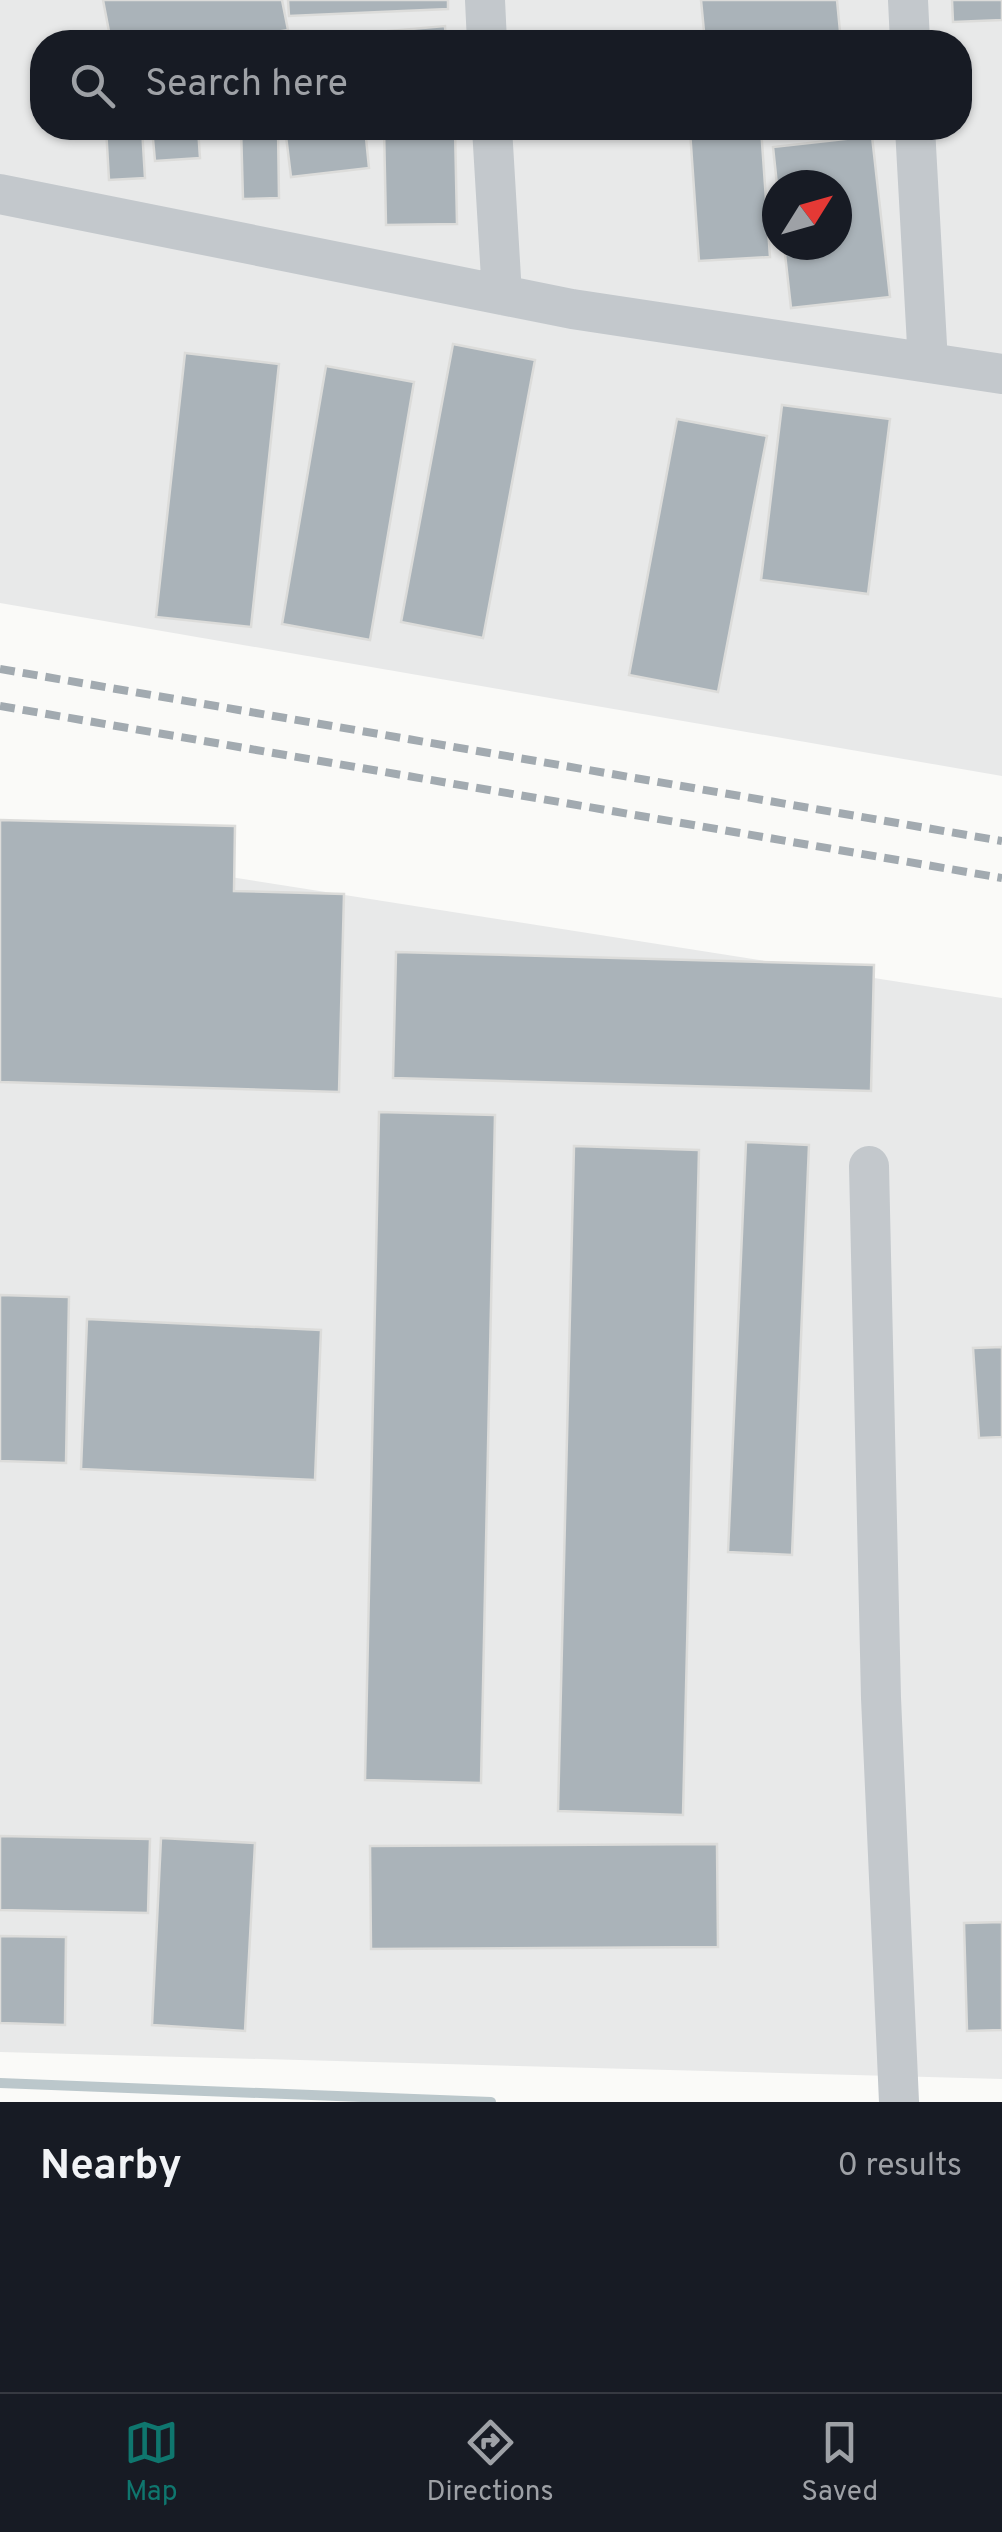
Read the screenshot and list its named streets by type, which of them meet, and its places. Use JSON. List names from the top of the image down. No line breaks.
{"north":"top right","page":{"search":"Search here","heading":["Nearby","0 results"],"nav":["Map","Directions","Saved"]}}
